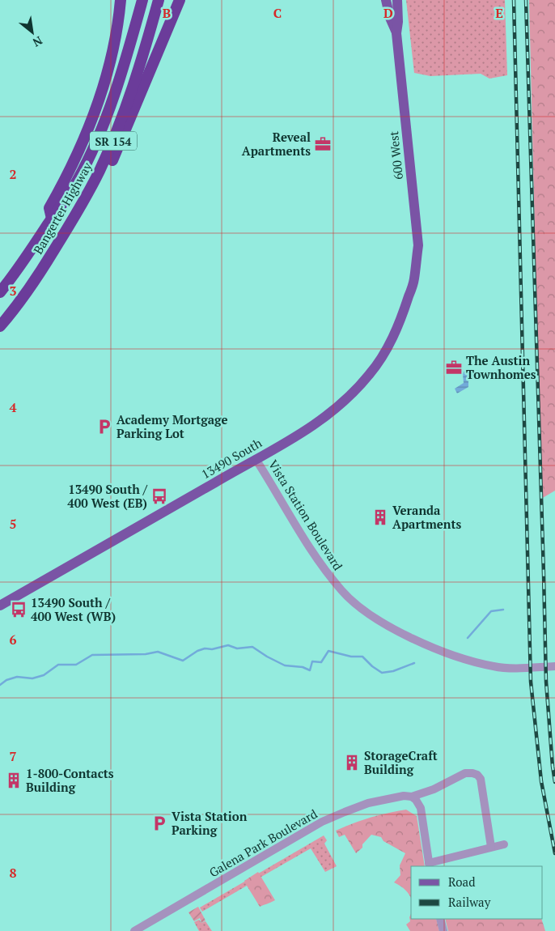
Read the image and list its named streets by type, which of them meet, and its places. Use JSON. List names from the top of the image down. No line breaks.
{"streets":{"highway":["SR 154","Bangerter Highway"],"main road":["600 West","13490 South"],"street":["Vista Station Boulevard","Galena Park Boulevard"]},"crossings":[["600 West","13490 South"],["13490 South","Vista Station Boulevard"]],"places":{"office":["Reveal Apartments","The Austin Townhomes"],"parking":["Academy Mortgage Parking Lot","Vista Station Parking"],"bus stop":["13490 South / 400 West (EB)","13490 South / 400 West (WB)"],"building":["Veranda Apartments","StorageCraft Building","1-800-Contacts Building"]},"legend":["Road","Railway"],"north":"bottom right","grid":{"columns":["B","C","D","E"],"rows":["2","3","4","5","6","7","8"]}}
